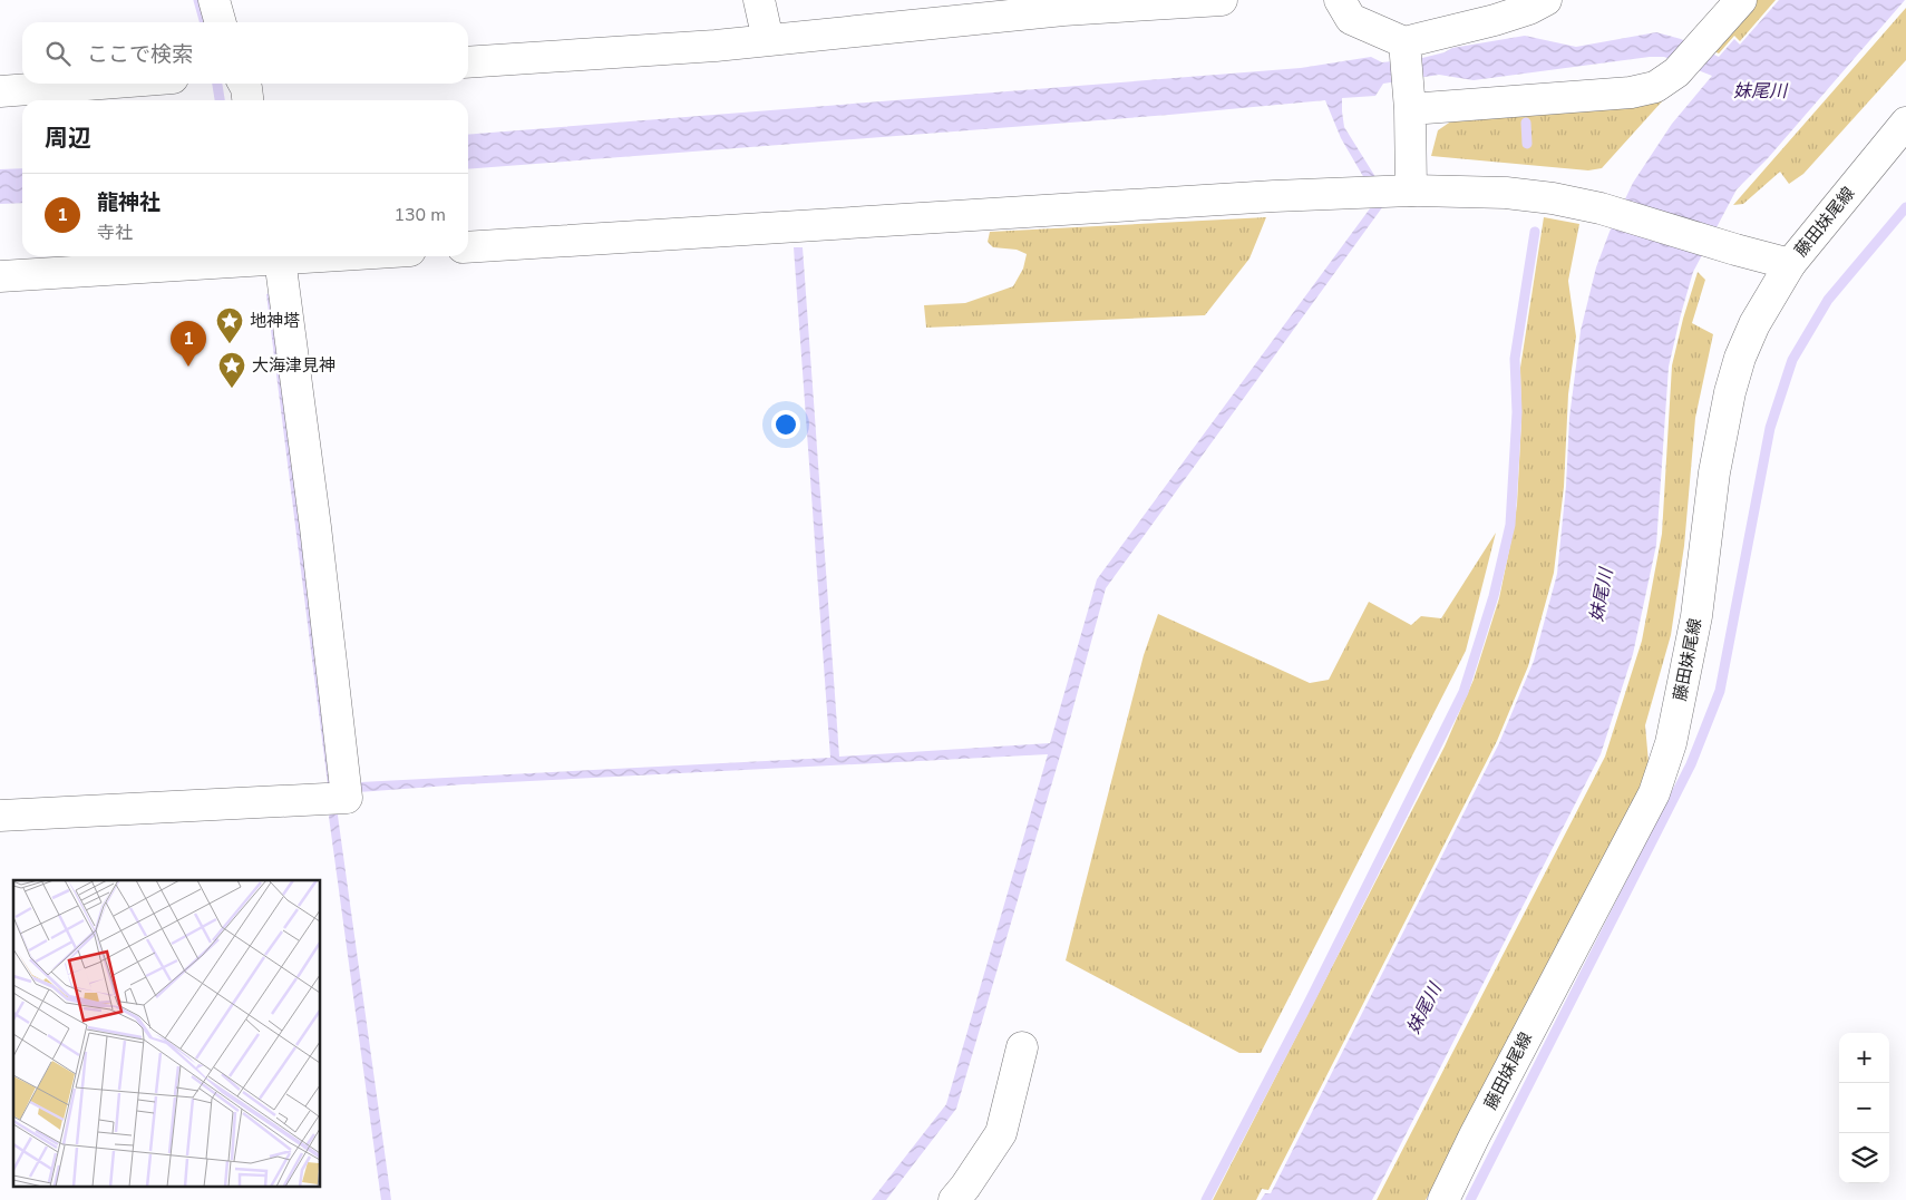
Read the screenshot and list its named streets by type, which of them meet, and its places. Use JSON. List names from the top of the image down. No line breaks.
{"streets":{"street":["藤田妹尾線"]},"water":["妹尾川"],"places":{"place":["地神塔","大海津見神"]},"page":{"search":"ここで検索","heading":"周辺","list":[{"mark":"1","name":"龍神社","note":"寺社","value":"130 m"}],"pins":"1","map_buttons":["+","−"]}}
